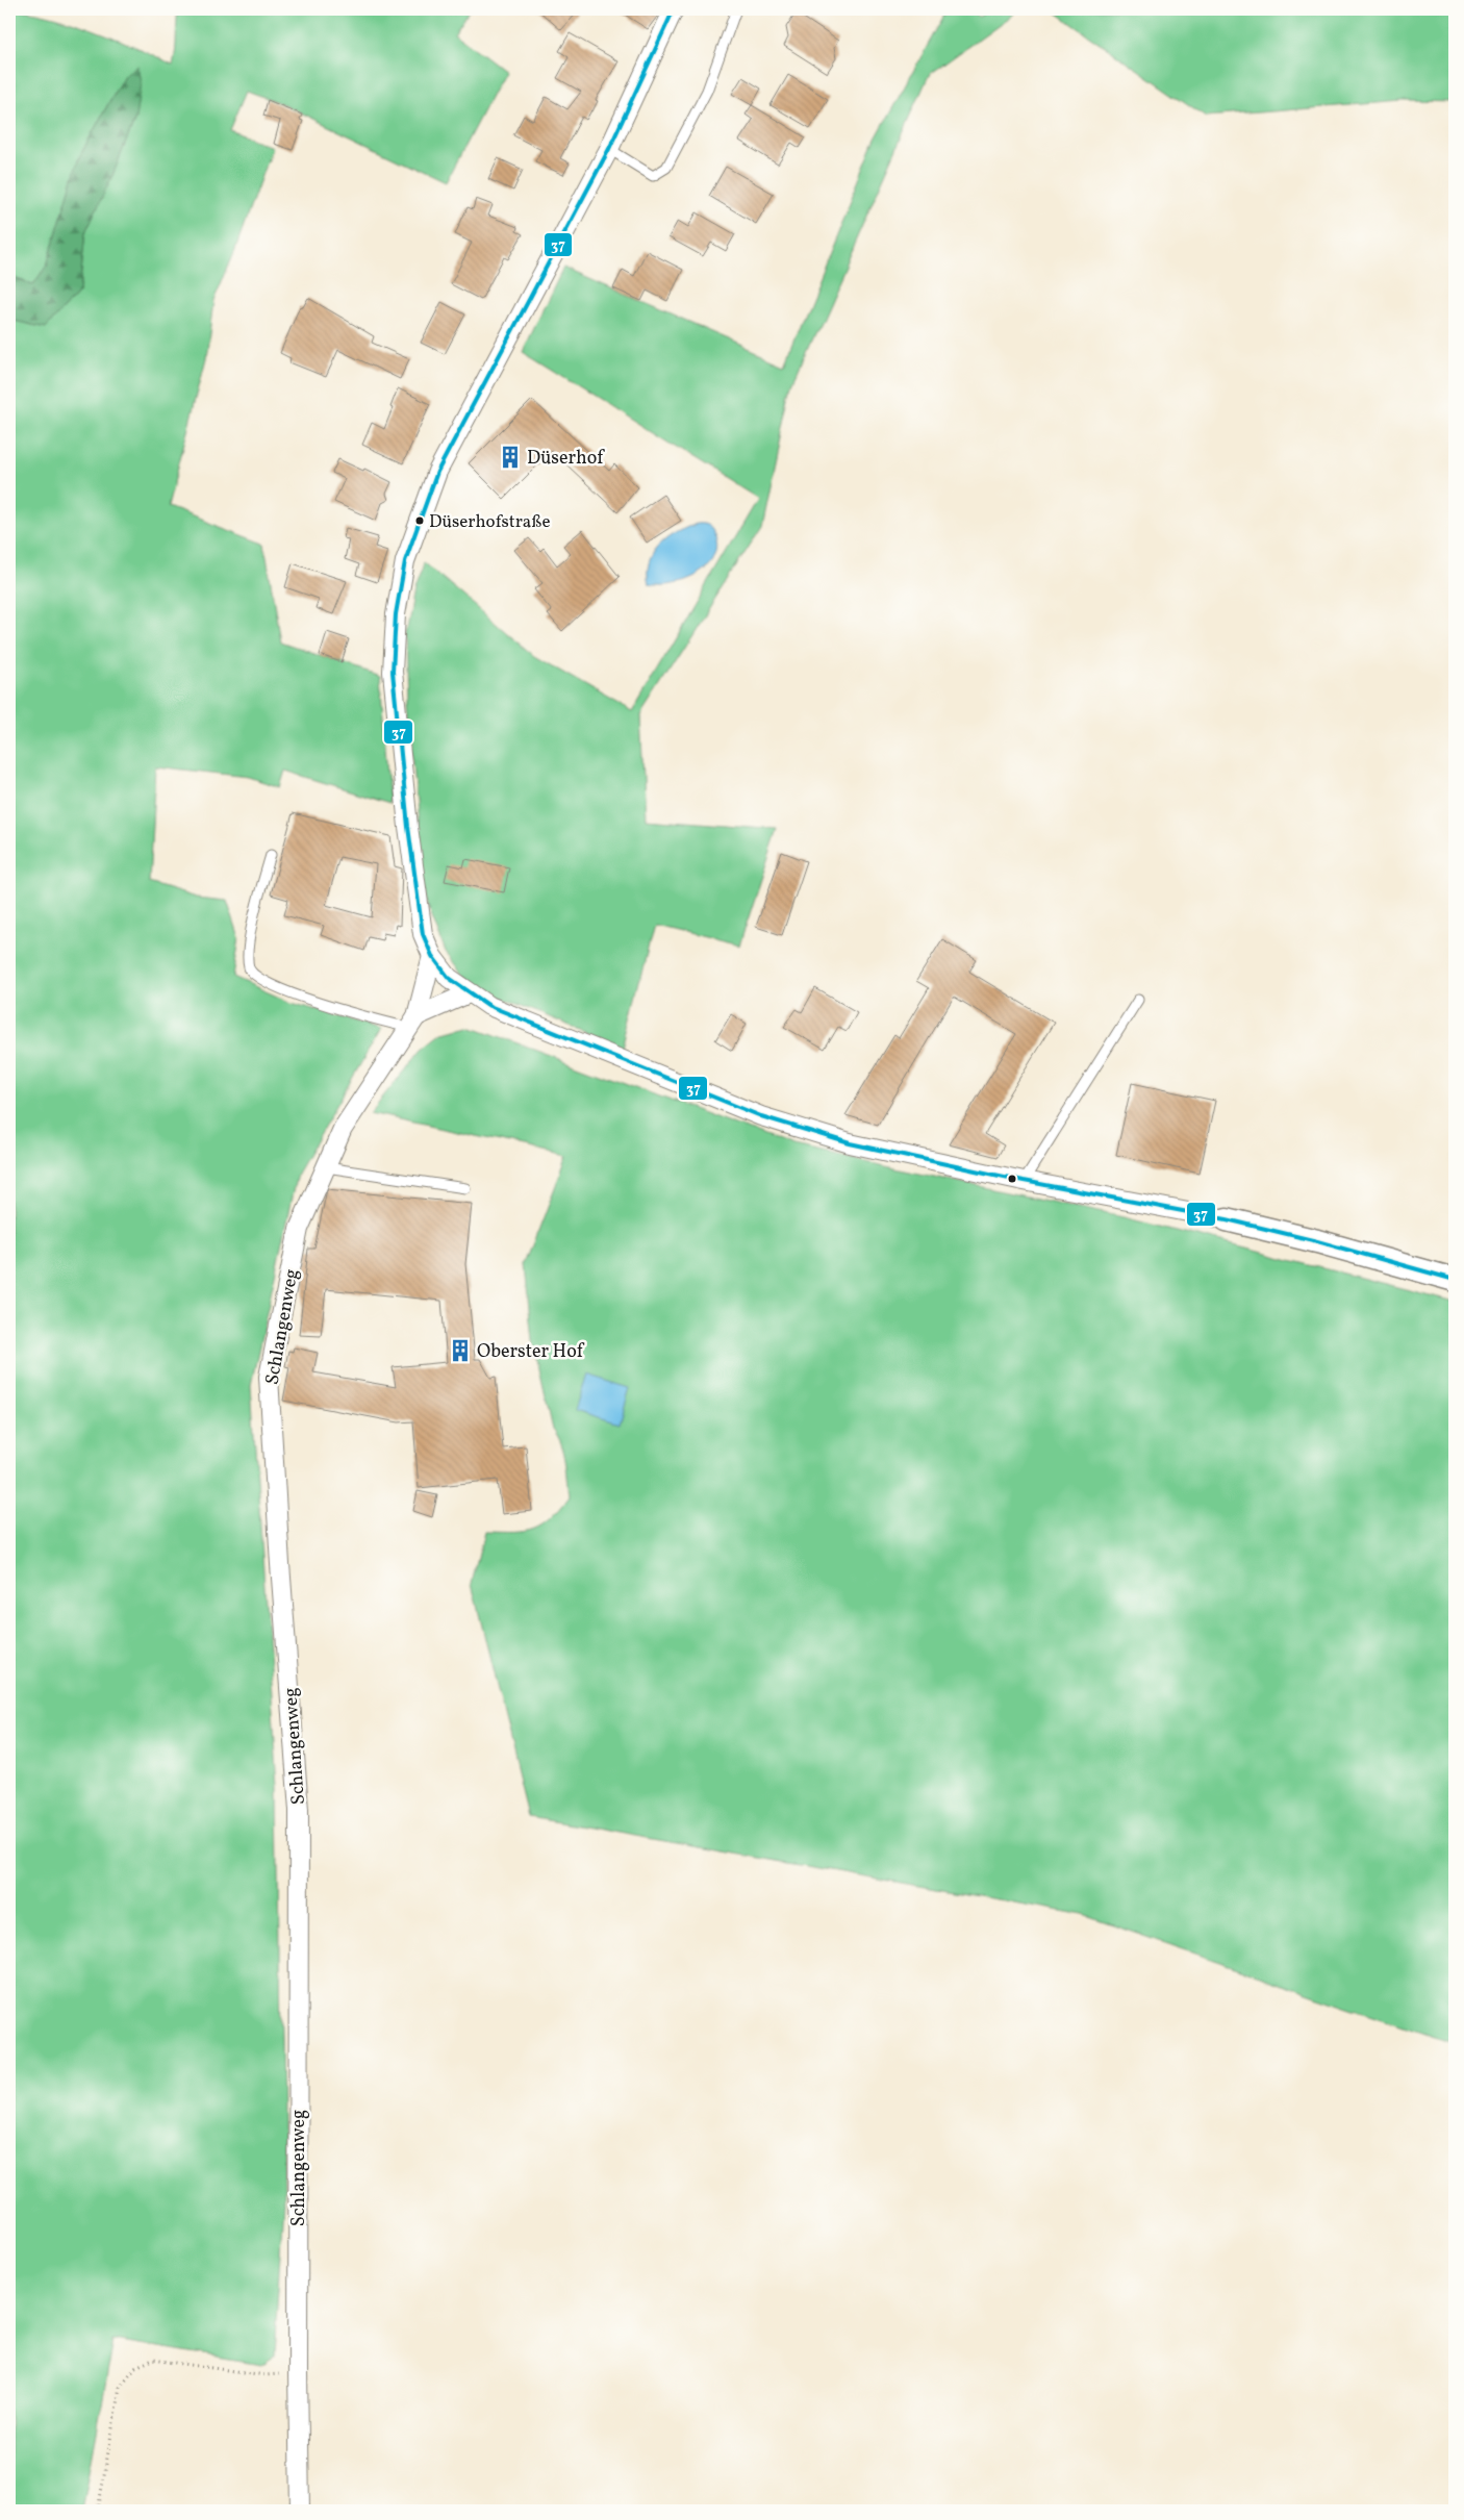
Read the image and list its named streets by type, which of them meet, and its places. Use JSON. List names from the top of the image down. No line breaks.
{"streets":{"street":["Schlangenweg"]},"places":{"building":["Düserhof","Oberster Hof"],"other":["Düserhofstraße"]},"lines":["transit line 37"]}
